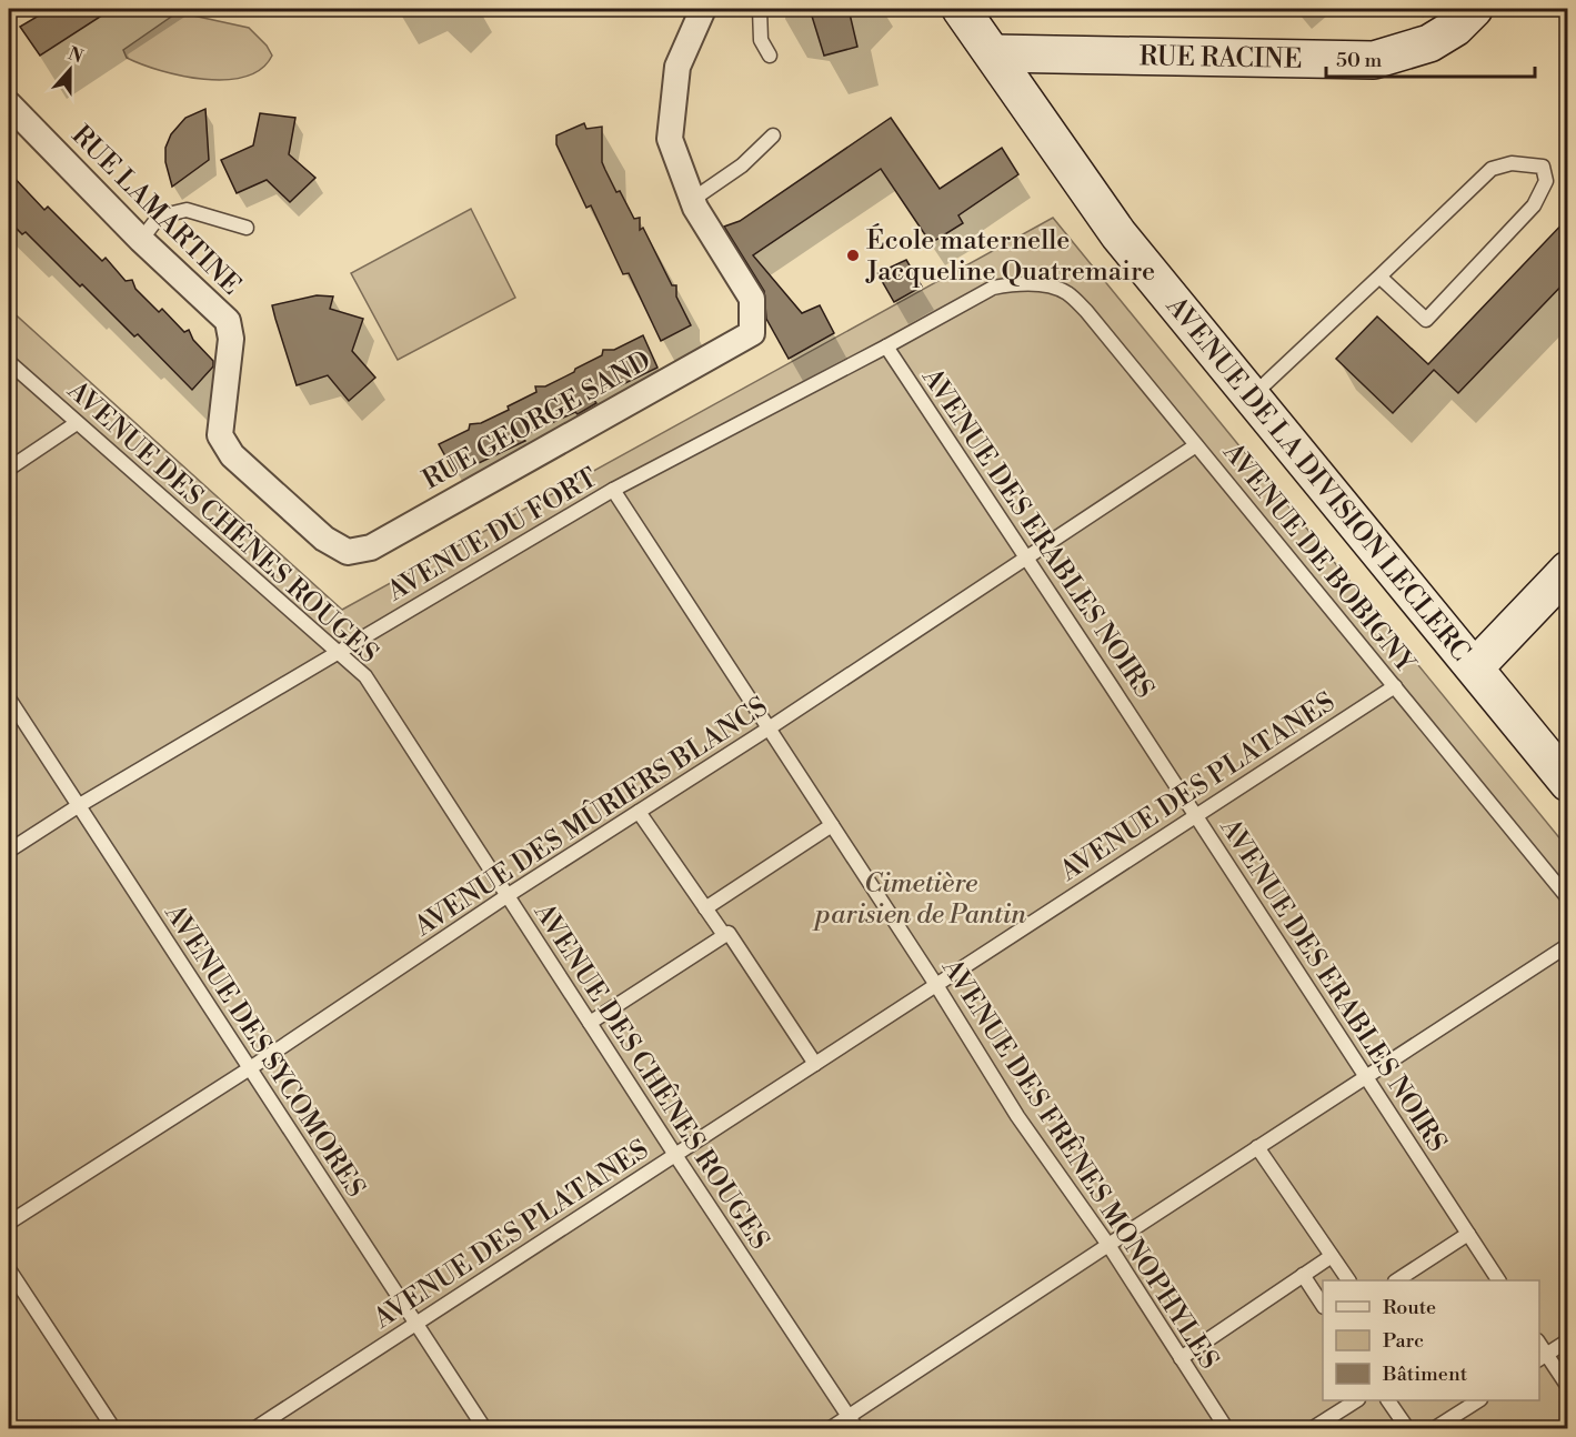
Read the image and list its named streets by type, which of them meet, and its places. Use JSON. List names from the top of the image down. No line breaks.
{"streets":{"main road":["RUE RACINE","AVENUE DE LA DIVISION LECLERC"],"street":["RUE LAMARTINE","RUE GEORGE SAND"],"lane":["AVENUE DES CHÊNES ROUGES","AVENUE DES ERABLES NOIRS","AVENUE DU FORT","AVENUE DE BOBIGNY","AVENUE DES PLATANES","AVENUE DES MÛRIERS BLANCS","AVENUE DES SYCOMORES","AVENUE DES FRÊNES MONOPHYLES"]},"crossings":[["RUE RACINE","AVENUE DE LA DIVISION LECLERC"],["RUE LAMARTINE","RUE GEORGE SAND"],["AVENUE DES CHÊNES ROUGES","AVENUE DU FORT"],["AVENUE DES CHÊNES ROUGES","AVENUE DES PLATANES"],["AVENUE DES CHÊNES ROUGES","AVENUE DES MÛRIERS BLANCS"],["AVENUE DES ERABLES NOIRS","AVENUE DU FORT"],["AVENUE DES ERABLES NOIRS","AVENUE DES PLATANES"],["AVENUE DES ERABLES NOIRS","AVENUE DES MÛRIERS BLANCS"],["AVENUE DU FORT","AVENUE DE BOBIGNY"],["AVENUE DU FORT","AVENUE DES SYCOMORES"],["AVENUE DU FORT","AVENUE DES FRÊNES MONOPHYLES"],["AVENUE DE BOBIGNY","AVENUE DES PLATANES"],["AVENUE DE BOBIGNY","AVENUE DES MÛRIERS BLANCS"],["AVENUE DES PLATANES","AVENUE DES SYCOMORES"],["AVENUE DES PLATANES","AVENUE DES FRÊNES MONOPHYLES"],["AVENUE DES MÛRIERS BLANCS","AVENUE DES SYCOMORES"],["AVENUE DES MÛRIERS BLANCS","AVENUE DES FRÊNES MONOPHYLES"]],"parks":["Cimetière parisien de Pantin"],"places":["École maternelle Jacqueline Quatremaire"],"legend":["Route","Parc","Bâtiment"],"scale_bar":"50 m","north":"top"}
